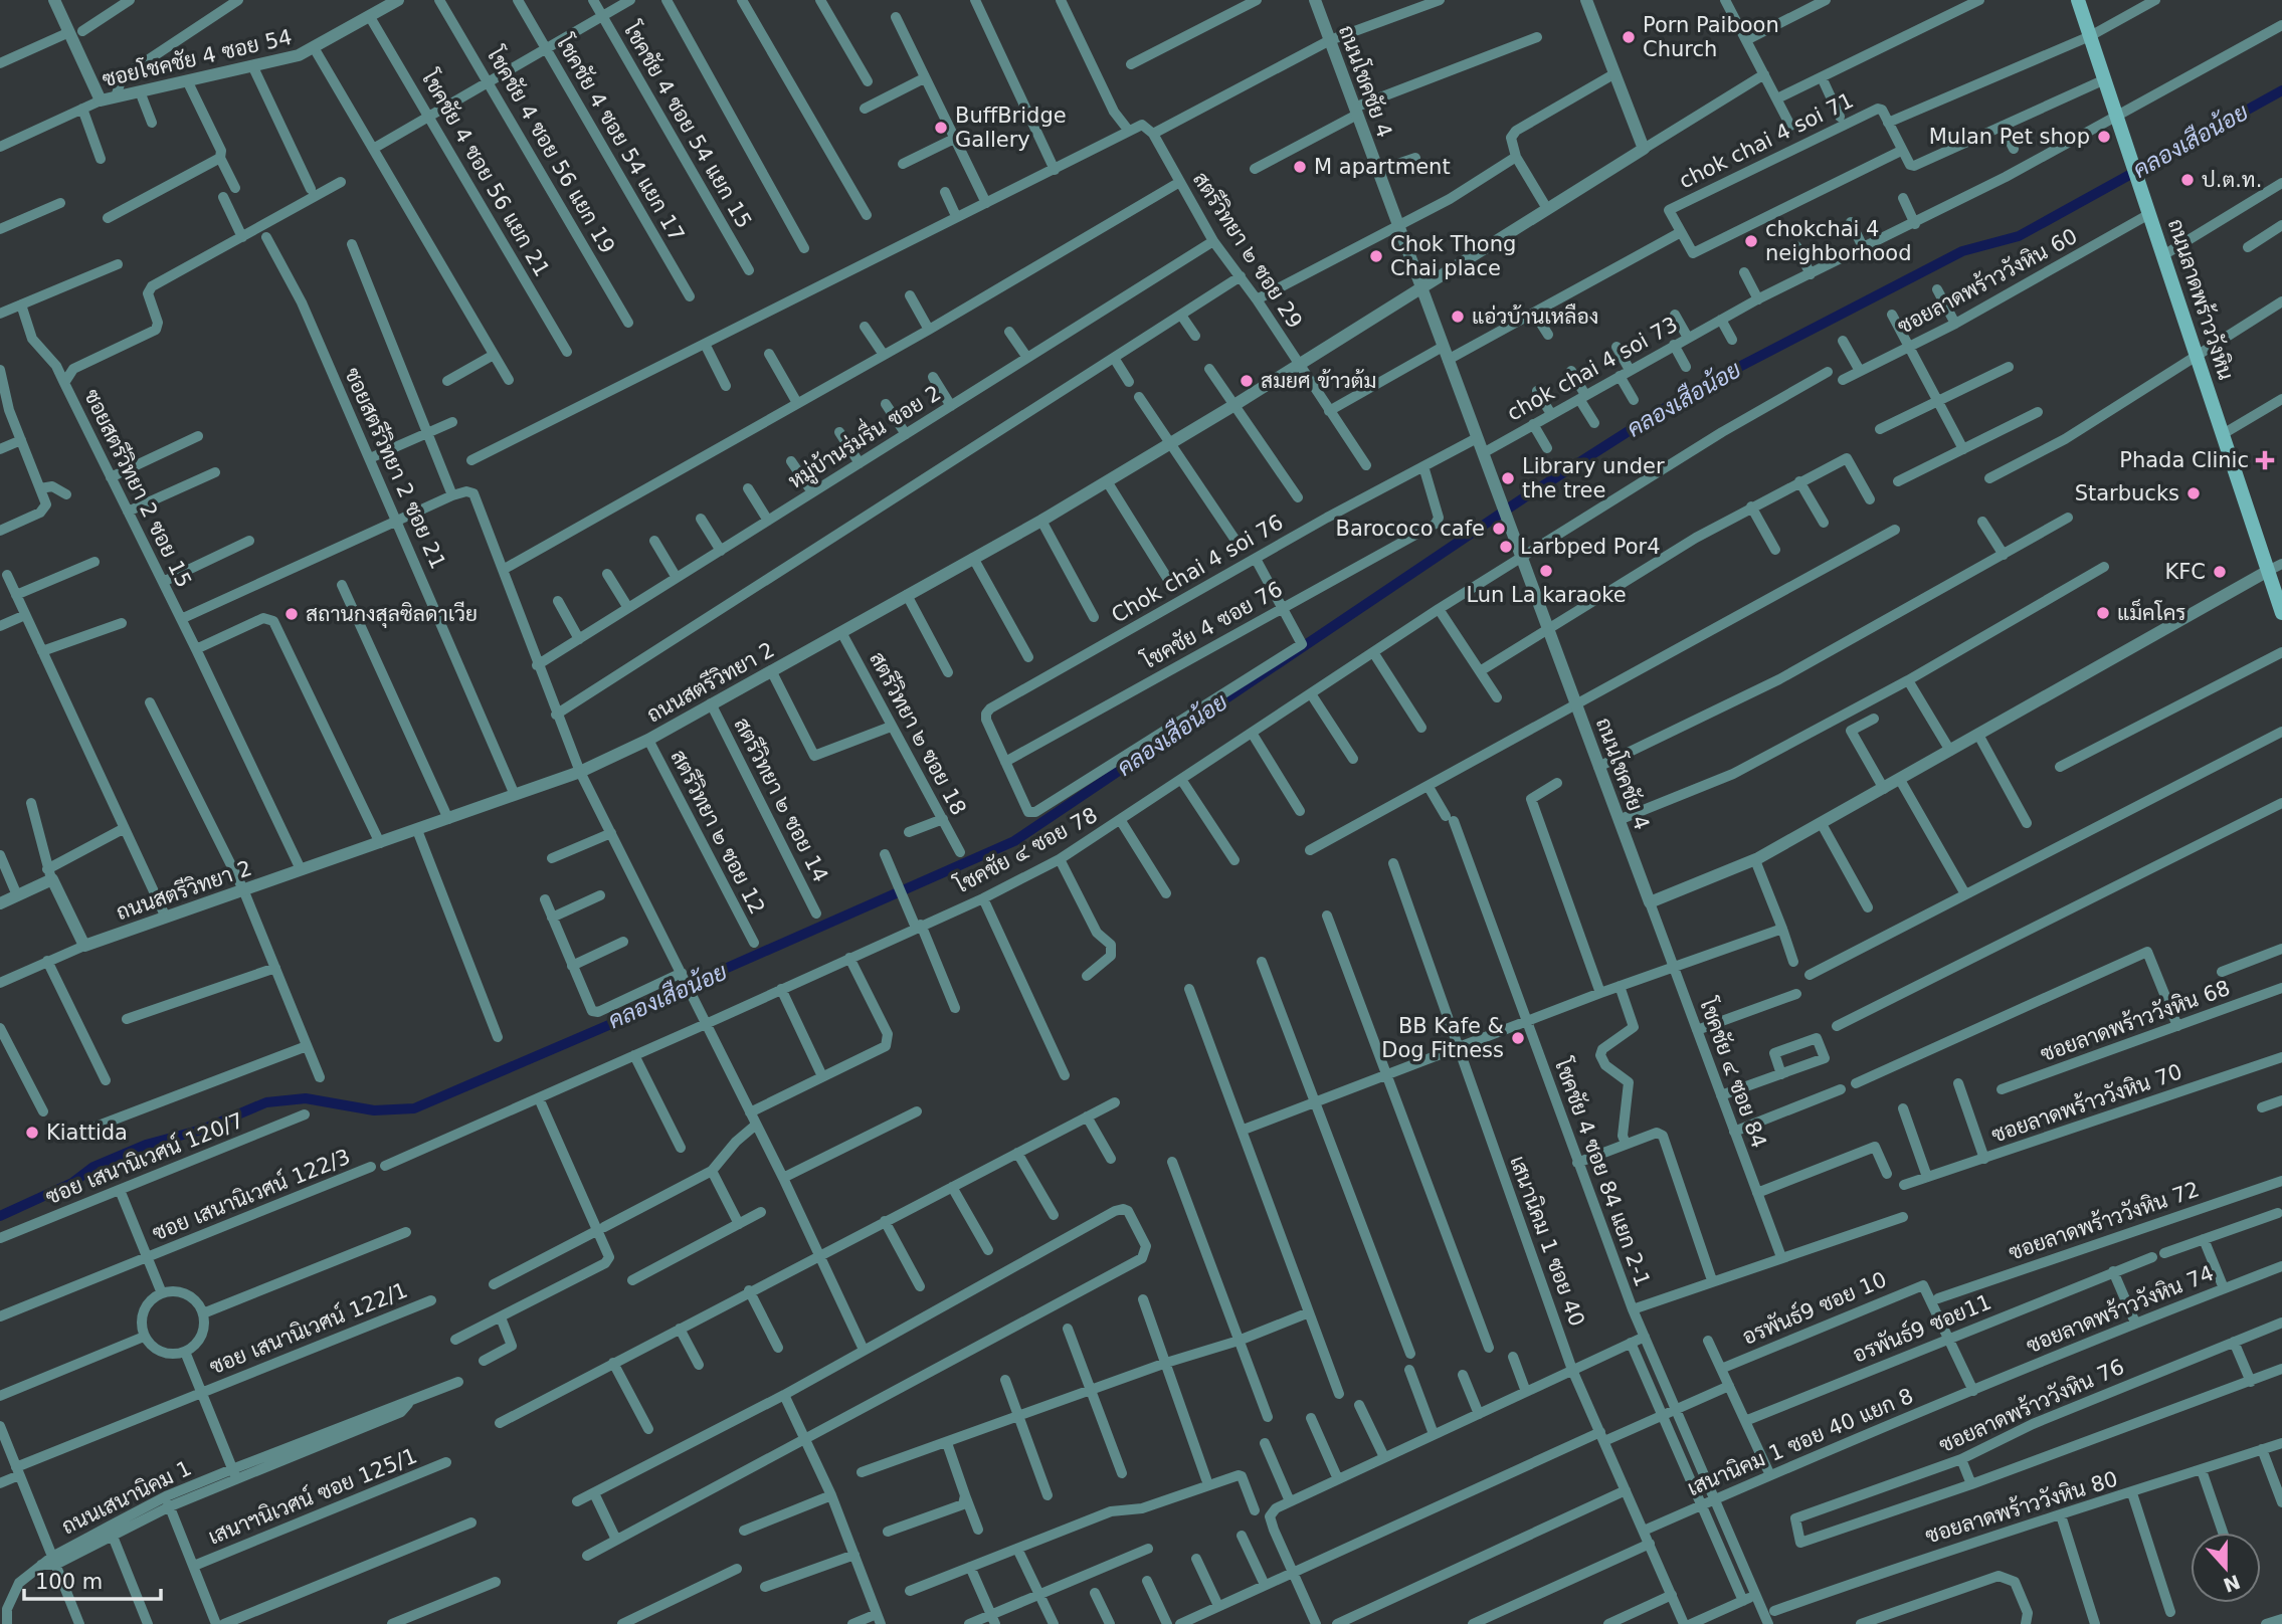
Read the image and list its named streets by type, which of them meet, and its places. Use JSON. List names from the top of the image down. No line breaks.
{"streets":{"main road":["ถนนลาดพร้าววังหิน"],"street":["ซอยโชคชัย 4 ซอย 54","ถนนโชคชัย 4","โชคชัย 4 ซอย 54 แยก 15","โชคชัย 4 ซอย 54 แยก 17","chok chai 4 soi 71","โชคชัย 4 ซอย 56 แยก 19","โชคชัย 4 ซอย 56 แยก 21","สตรีวิทยา ๒ ซอย 29","ซอยลาดพร้าววังหิน 60","chok chai 4 soi 73","หมู่บ้านร่มรื่น ซอย 2","ซอยสตรีวิทยา 2 ซอย 21","ซอยสตรีวิทยา 2 ซอย 15","Chok chai 4 soi 76","โชคชัย 4 ซอย 76","ถนนสตรีวิทยา 2","สตรีวิทยา ๒ ซอย 18","สตรีวิทยา ๒ ซอย 14","สตรีวิทยา ๒ ซอย 12","โชคชัย ๔ ซอย 78","ซอยลาดพร้าววังหิน 68","โชคชัย ๔ ซอย 84","ซอยลาดพร้าววังหิน 70","ซอย เสนานิเวศน์ 120/7","โชคชัย 4 ซอย 84 แยก 2-1","ซอย เสนานิเวศน์ 122/3","ซอยลาดพร้าววังหิน 72","เสนานิคม 1 ซอย 40","อรพันธ์9 ซอย 10","ซอยลาดพร้าววังหิน 74","ซอย เสนานิเวศน์ 122/1","อรพันธ์9 ซอย11","ซอยลาดพร้าววังหิน 76","เสนานิคม 1 ซอย 40 แยก 8","เสนาฯนิเวศน์ ซอย 125/1","ถนนเสนานิคม 1","ซอยลาดพร้าววังหิน 80"]},"crossings":[["ซอยโชคชัย 4 ซอย 54","โชคชัย 4 ซอย 56 แยก 21"],["ถนนโชคชัย 4","chok chai 4 soi 73"],["ถนนโชคชัย 4","Chok chai 4 soi 76"],["ถนนโชคชัย 4","ถนนสตรีวิทยา 2"],["ถนนโชคชัย 4","โชคชัย ๔ ซอย 78"],["ถนนโชคชัย 4","โชคชัย ๔ ซอย 84"],["สตรีวิทยา ๒ ซอย 29","หมู่บ้านร่มรื่น ซอย 2"],["สตรีวิทยา ๒ ซอย 29","ถนนสตรีวิทยา 2"],["ซอยลาดพร้าววังหิน 60","ถนนลาดพร้าววังหิน"],["ถนนลาดพร้าววังหิน","chok chai 4 soi 73"],["ซอยสตรีวิทยา 2 ซอย 21","ถนนสตรีวิทยา 2"],["ซอยสตรีวิทยา 2 ซอย 15","ถนนสตรีวิทยา 2"],["Chok chai 4 soi 76","โชคชัย 4 ซอย 76"],["ถนนสตรีวิทยา 2","สตรีวิทยา ๒ ซอย 18"],["ถนนสตรีวิทยา 2","สตรีวิทยา ๒ ซอย 14"],["ถนนสตรีวิทยา 2","สตรีวิทยา ๒ ซอย 12"],["โชคชัย 4 ซอย 84 แยก 2-1","เสนานิคม 1 ซอย 40 แยก 8"],["เสนานิคม 1 ซอย 40","เสนานิคม 1 ซอย 40 แยก 8"],["อรพันธ์9 ซอย 10","อรพันธ์9 ซอย11"],["ซอยลาดพร้าววังหิน 74","เสนานิคม 1 ซอย 40 แยก 8"]],"water":["คลองเสือน้อย"],"places":{"other":["Porn Paiboon Church","BuffBridge Gallery","Mulan Pet shop","M apartment","ป.ต.ท.","chokchai 4 neighborhood","Chok Thong Chai place","แอ่วบ้านเหลือง","สมยศ ข้าวต้ม","Library under the tree","Starbucks","Barococo cafe","Larbped Por4","Lun La karaoke","KFC","แม็คโคร","สถานกงสุลซิลดาเวีย","BB Kafe & Dog Fitness","Kiattida"],"health":["Phada Clinic"]},"scale_bar":"100 m","north":"bottom"}
